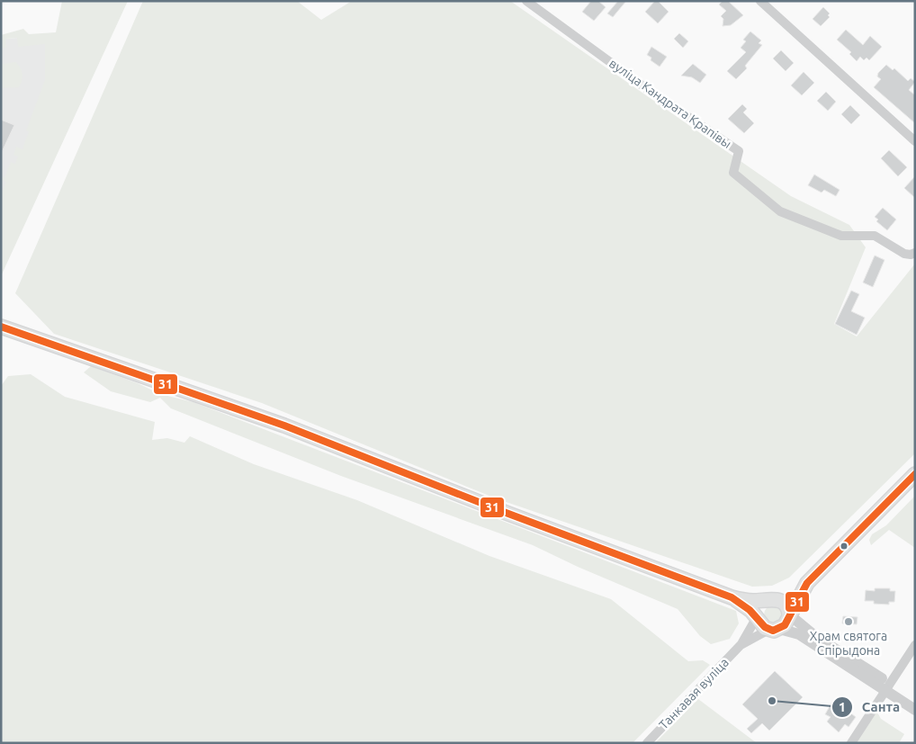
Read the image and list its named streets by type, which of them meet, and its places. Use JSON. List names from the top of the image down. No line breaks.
{"streets":{"street":["вуліца Кандрата Крапівы","Танкавая вуліца"]},"places":["Храм святога Спірыдона","Санта"],"lines":["transit line 31"]}
